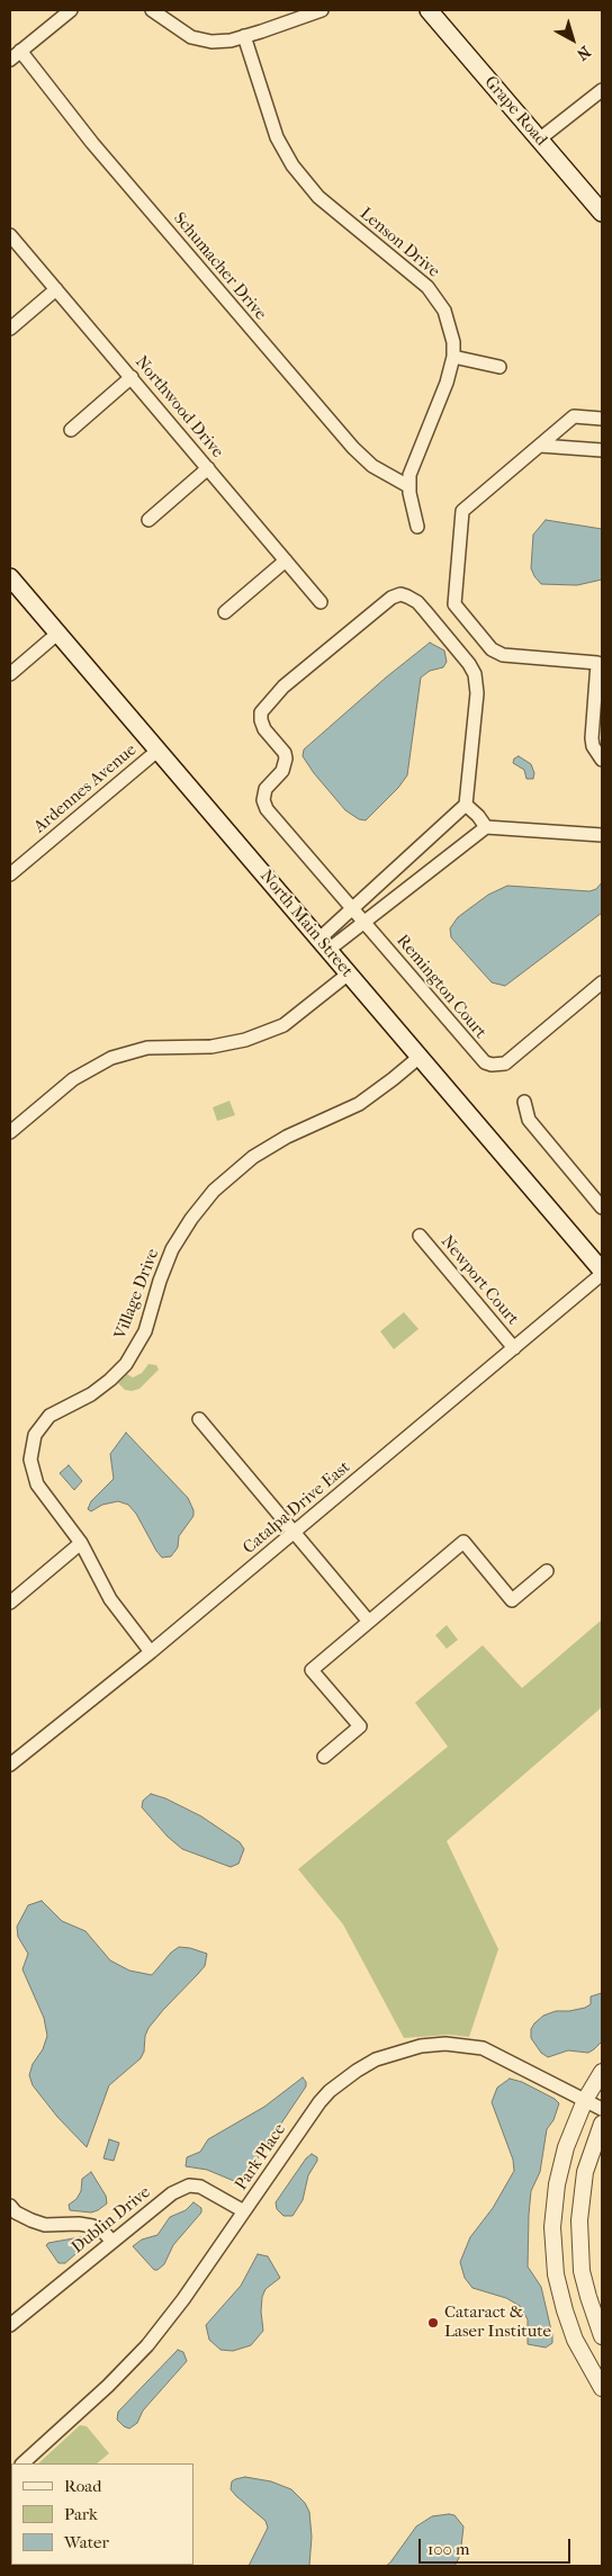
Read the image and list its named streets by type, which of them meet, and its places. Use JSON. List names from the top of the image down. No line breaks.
{"streets":{"main road":["Grape Road","North Main Street"],"street":["Lenson Drive","Schumacher Drive","Northwood Drive","Ardennes Avenue","Remington Court","Newport Court","Village Drive","Catalpa Drive East","Park Place","Dublin Drive"]},"crossings":[["Lenson Drive","Schumacher Drive"],["Ardennes Avenue","North Main Street"],["North Main Street","Village Drive"],["North Main Street","Catalpa Drive East"],["Newport Court","Catalpa Drive East"],["Village Drive","Catalpa Drive East"],["Park Place","Dublin Drive"]],"places":["Cataract & Laser Institute"],"legend":["Road","Park","Water"],"scale_bar":"100 m","north":"bottom right"}
